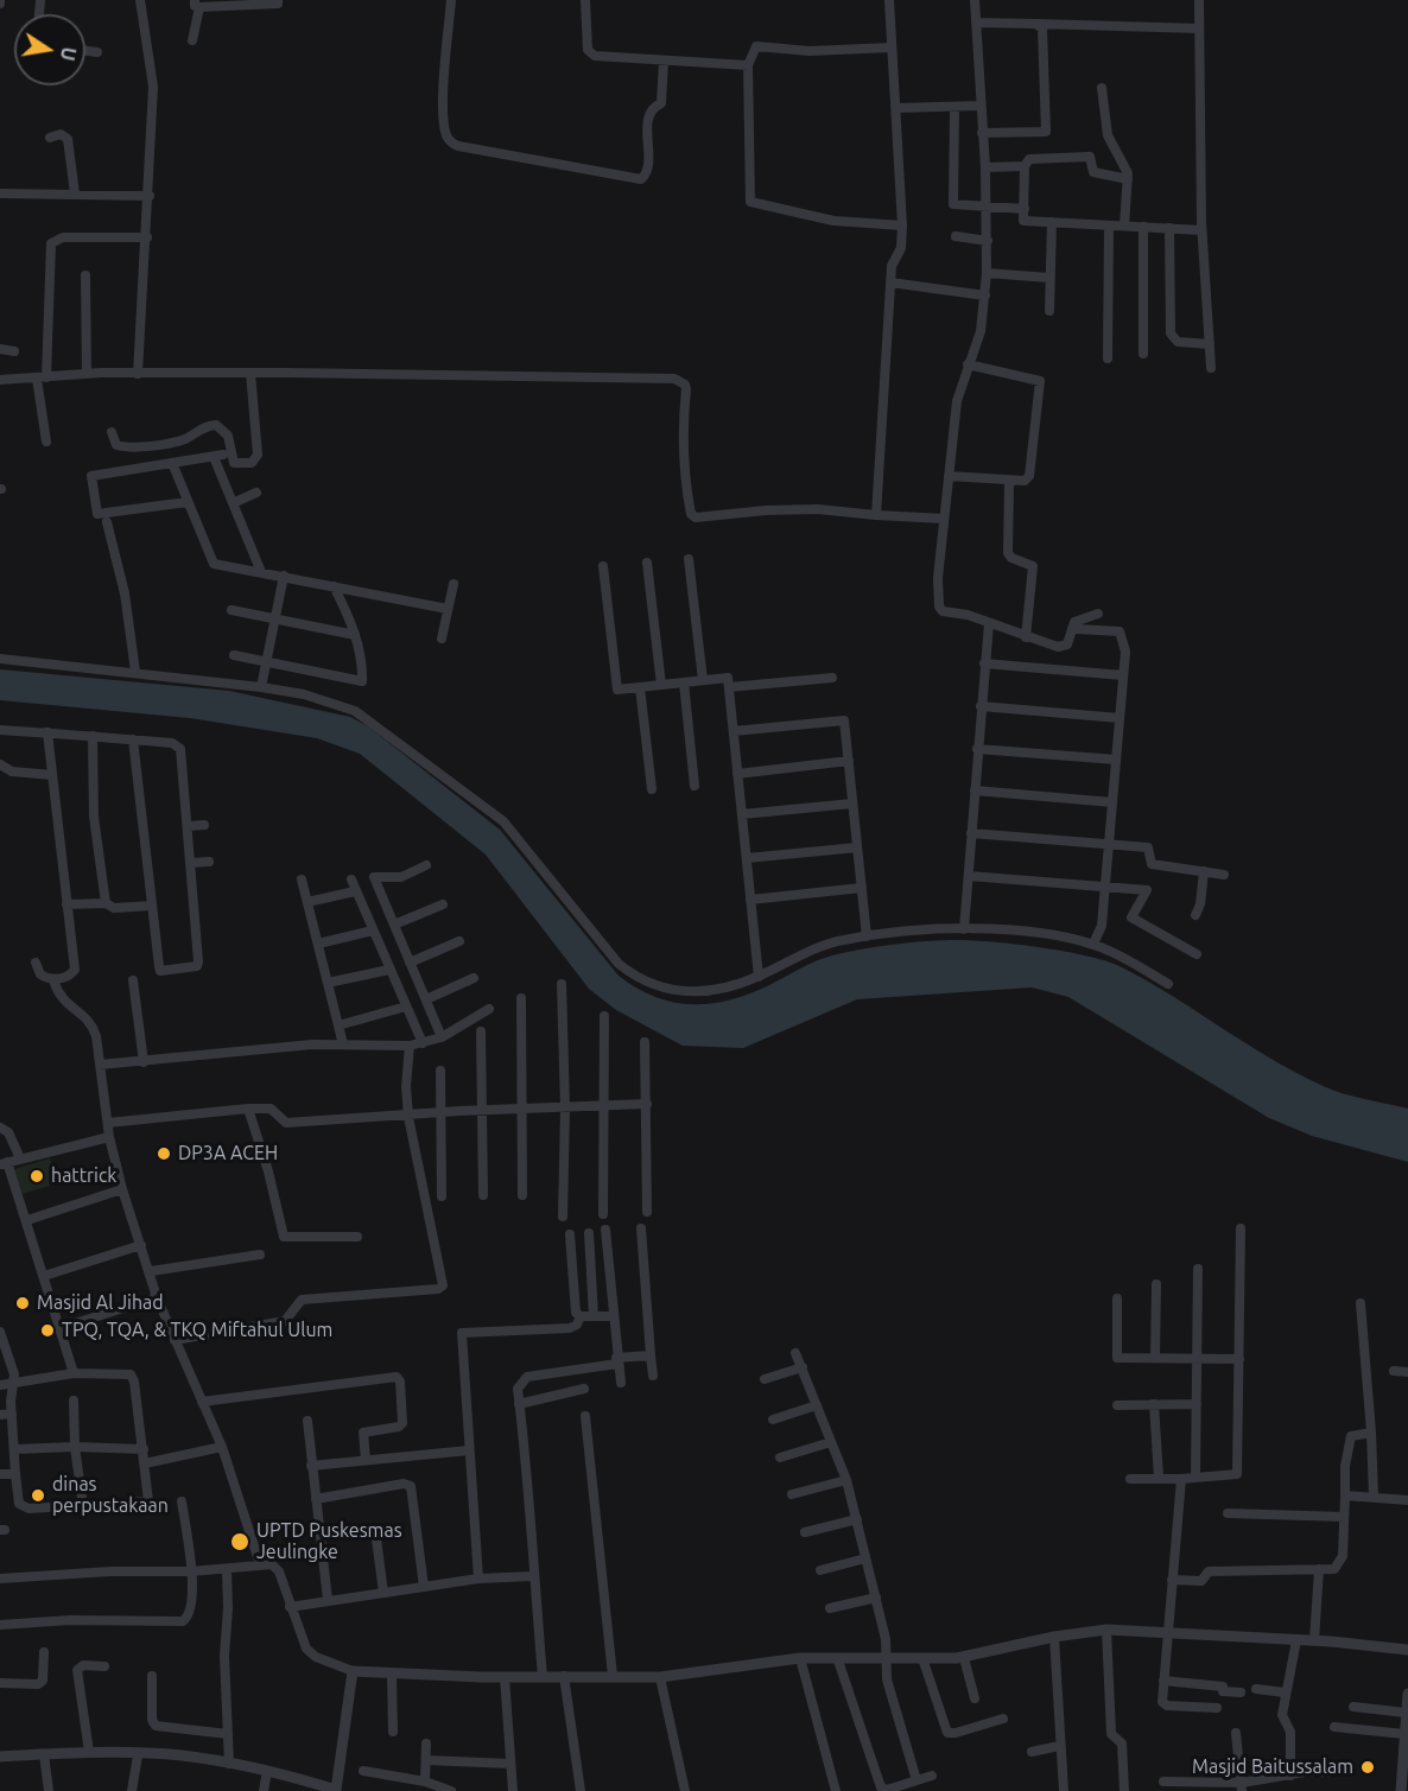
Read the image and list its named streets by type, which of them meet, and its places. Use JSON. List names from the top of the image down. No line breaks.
{"places":["DP3A ACEH","hattrick","Masjid Al Jihad","TPQ, TQA, & TKQ Miftahul Ulum","dinas perpustakaan","UPTD Puskesmas Jeulingke","Masjid Baitussalam"],"north":"right"}
